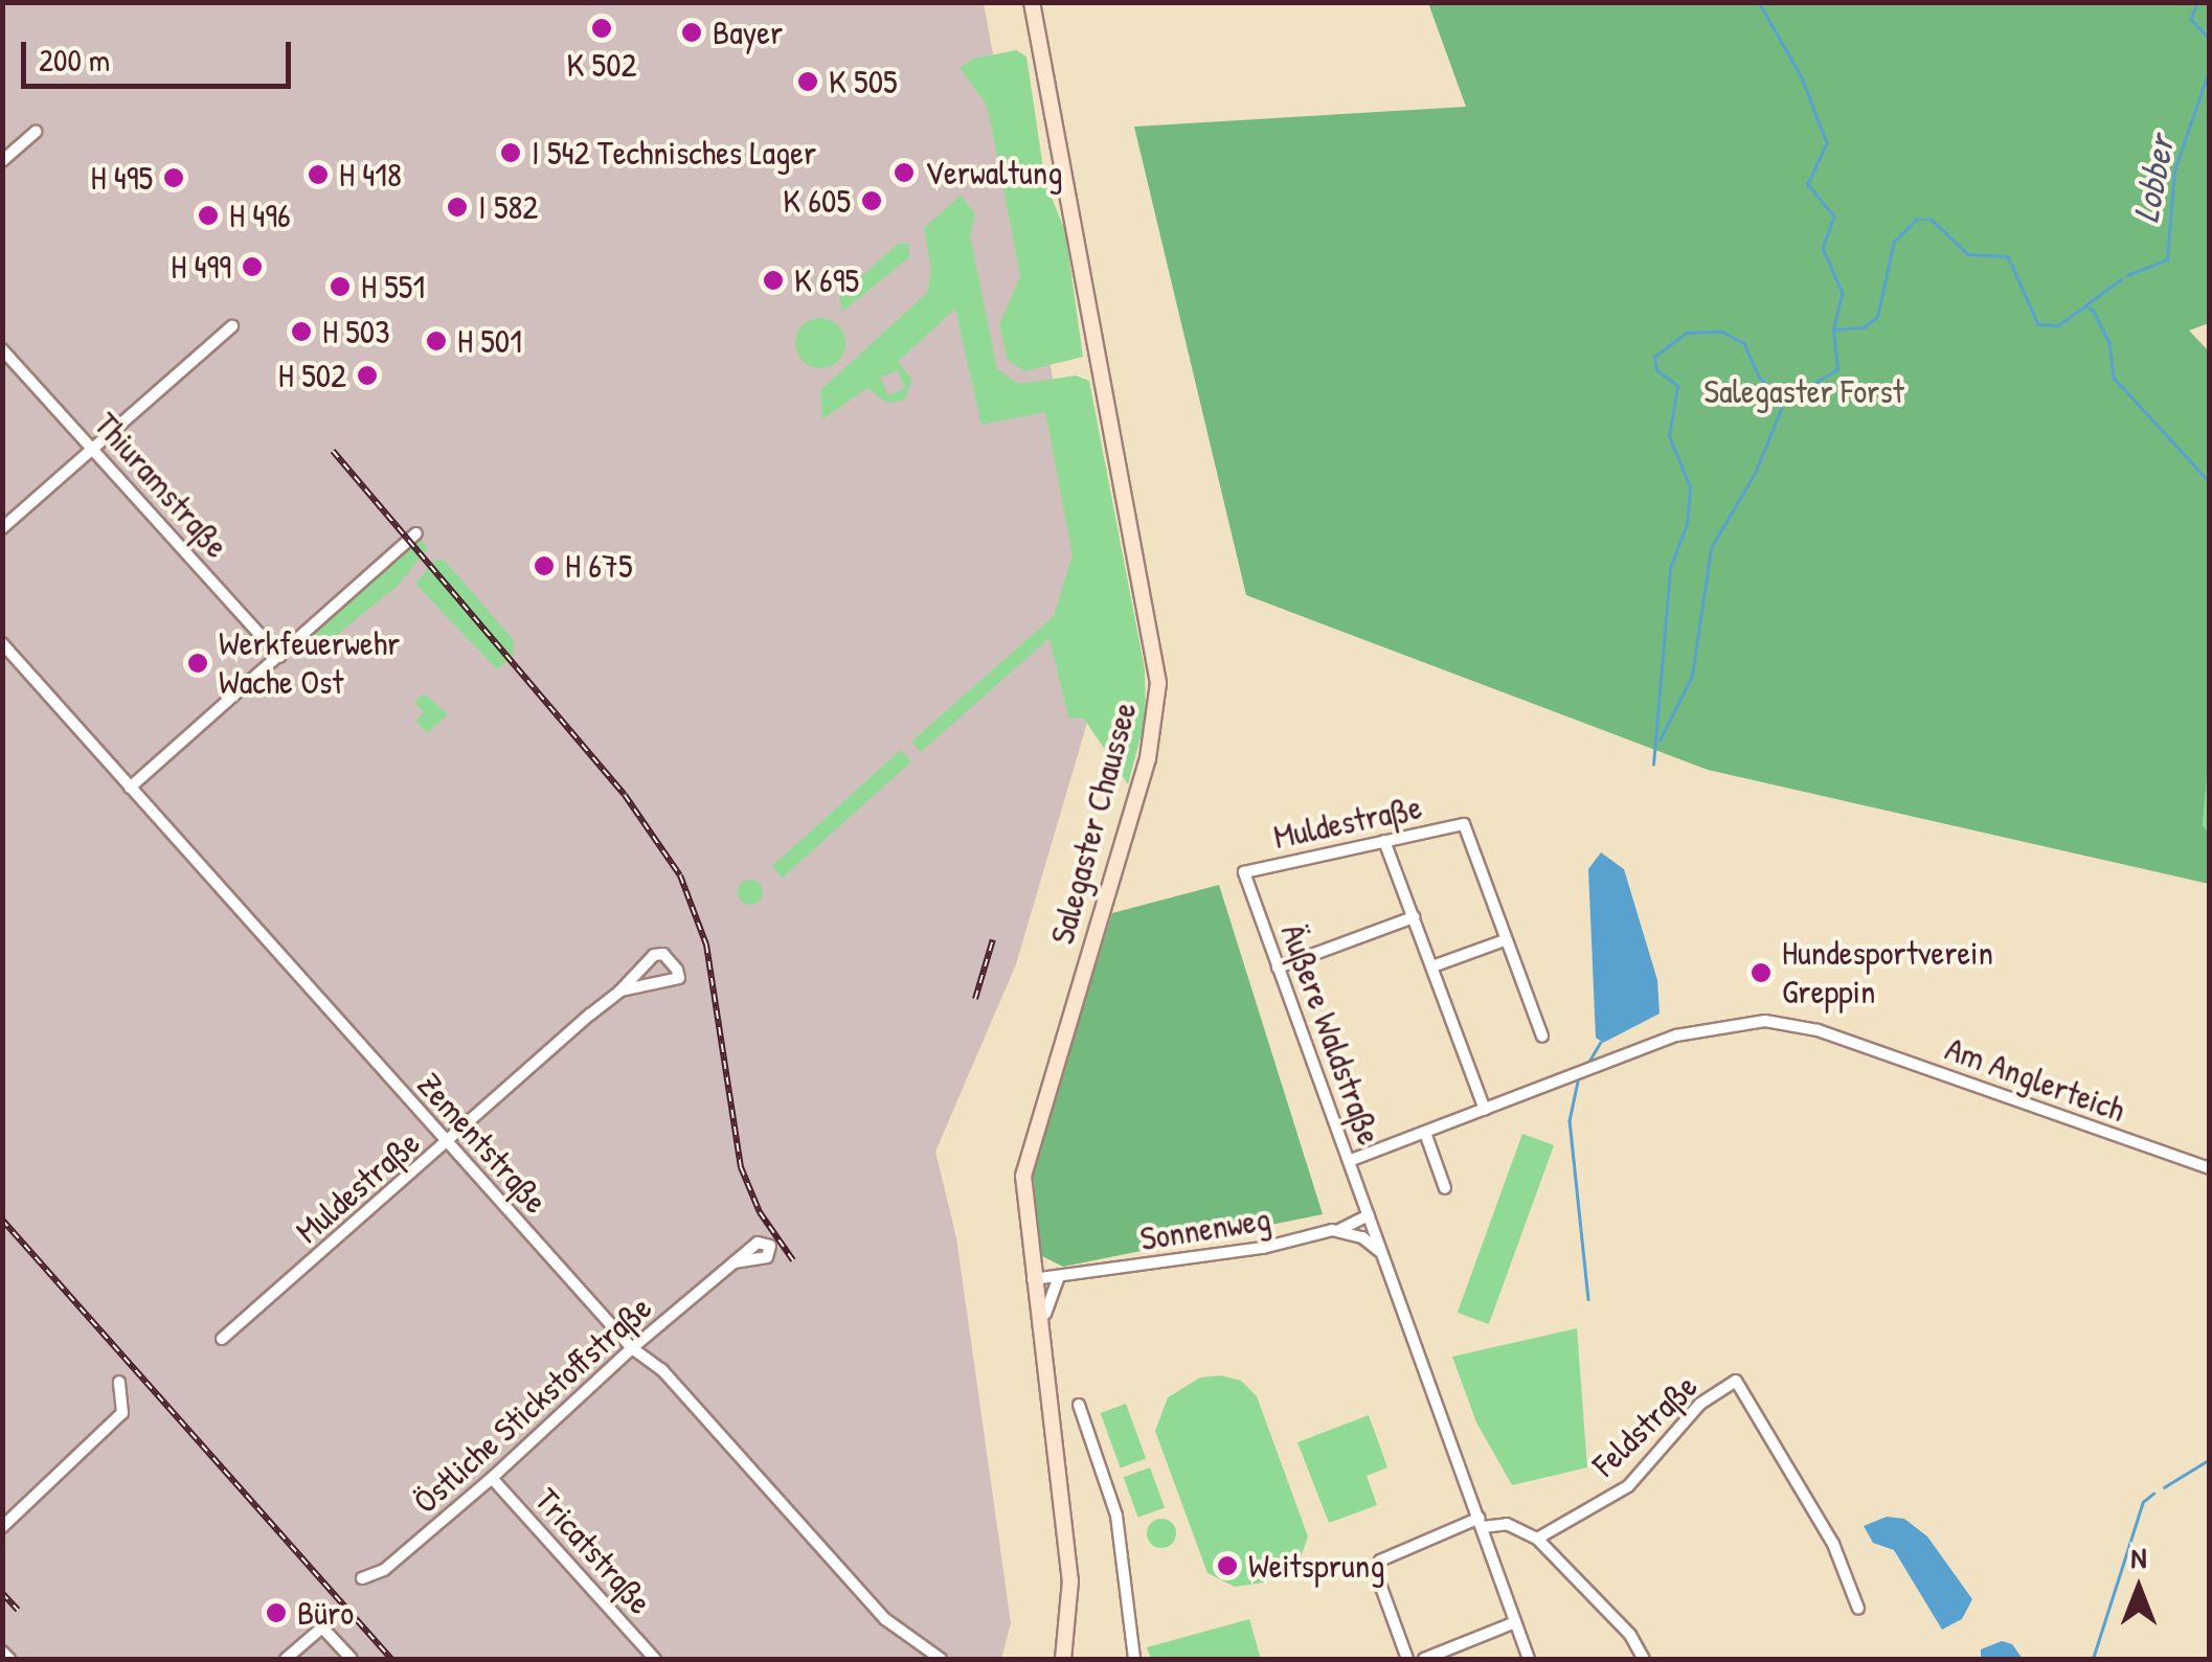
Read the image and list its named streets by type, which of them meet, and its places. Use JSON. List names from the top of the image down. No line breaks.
{"streets":{"main road":["Salegaster Chaussee"],"street":["Thiuramstraße","Muldestraße","Äußere Waldstraße","Am Anglerteich","Zementstraße","Sonnenweg","Östliche Stickstoffstraße","Feldstraße","Tricatstraße"]},"crossings":[["Muldestraße","Äußere Waldstraße"],["Muldestraße","Zementstraße"],["Salegaster Chaussee","Sonnenweg"],["Äußere Waldstraße","Am Anglerteich"],["Zementstraße","Östliche Stickstoffstraße"],["Östliche Stickstoffstraße","Tricatstraße"]],"water":["Lobber"],"parks":["Salegaster Forst"],"places":["K 502","Bayer","K 505","I 542 Technisches Lager","Verwaltung","H 418","H 495","K 605","I 582","H 496","H 499","K 695","H 551","H 503","H 501","H 502","H 675","Werkfeuerwehr Wache Ost","Hundesportverein Greppin","Weitsprung","Büro"],"scale_bar":"200 m","north":"top"}
